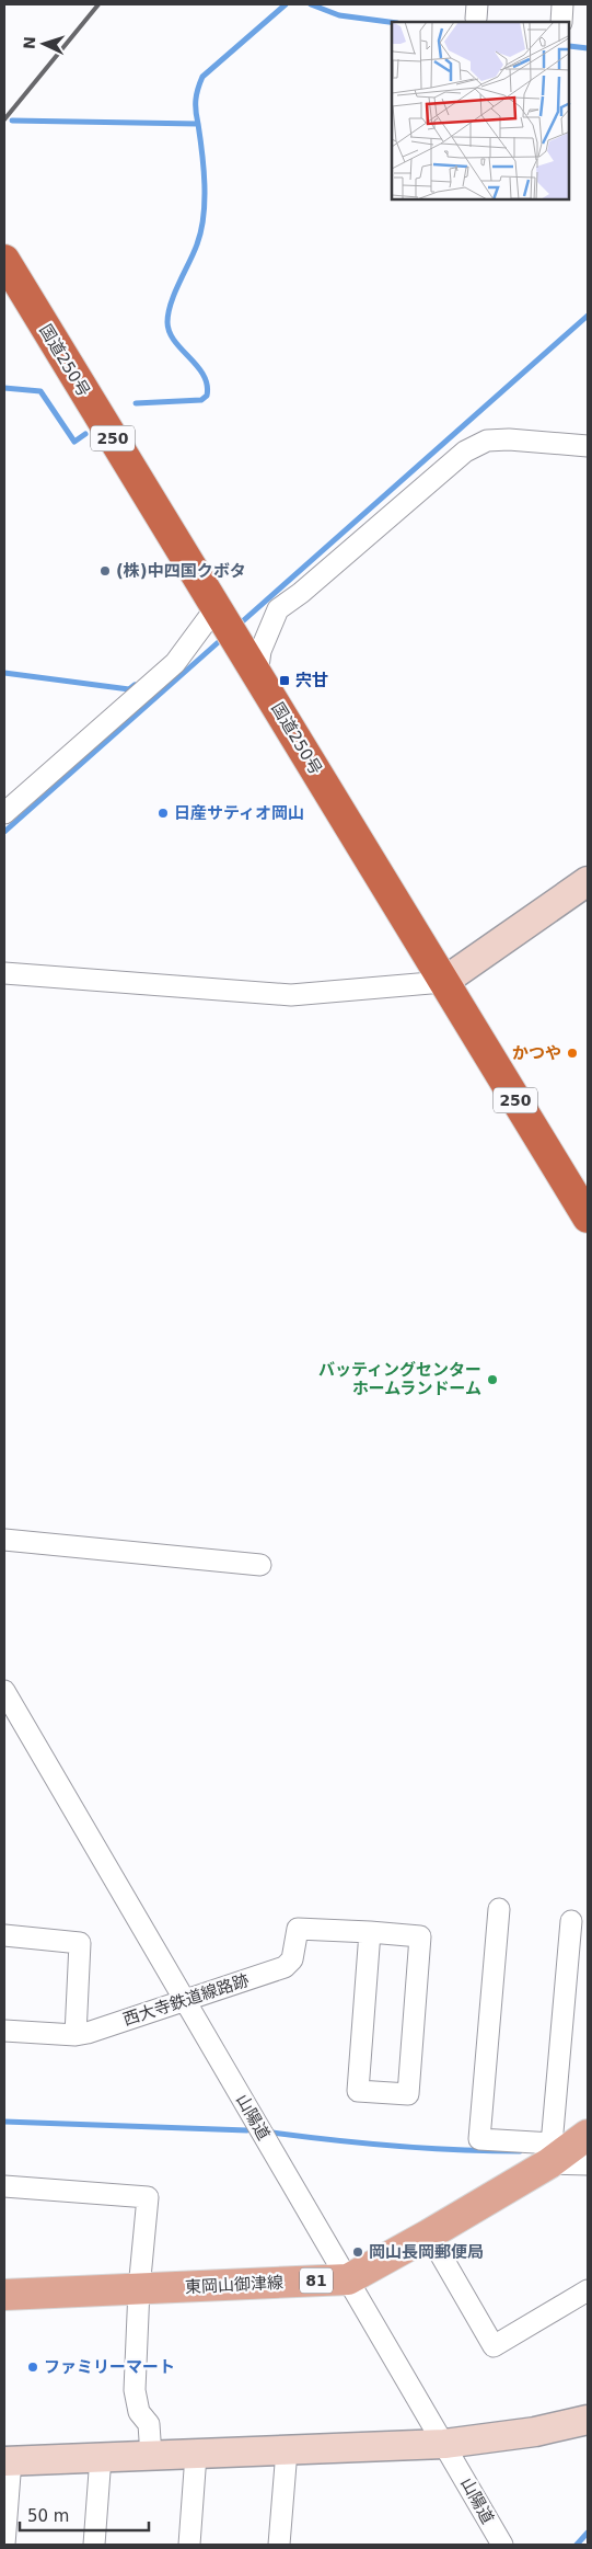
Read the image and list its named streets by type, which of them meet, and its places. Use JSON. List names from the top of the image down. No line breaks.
{"streets":{"highway":["国道250号","250"],"main road":["81","東岡山御津線"],"street":["西大寺鉄道線路跡","山陽道"]},"crossings":[["西大寺鉄道線路跡","山陽道"],["山陽道","東岡山御津線"]],"places":{"other":["(株)中四国クボタ","日産サティオ岡山","かつや","バッティングセンター ホームランドーム","岡山長岡郵便局","ファミリーマート"],"transit":["宍甘"]},"scale_bar":"50 m","north":"left"}
